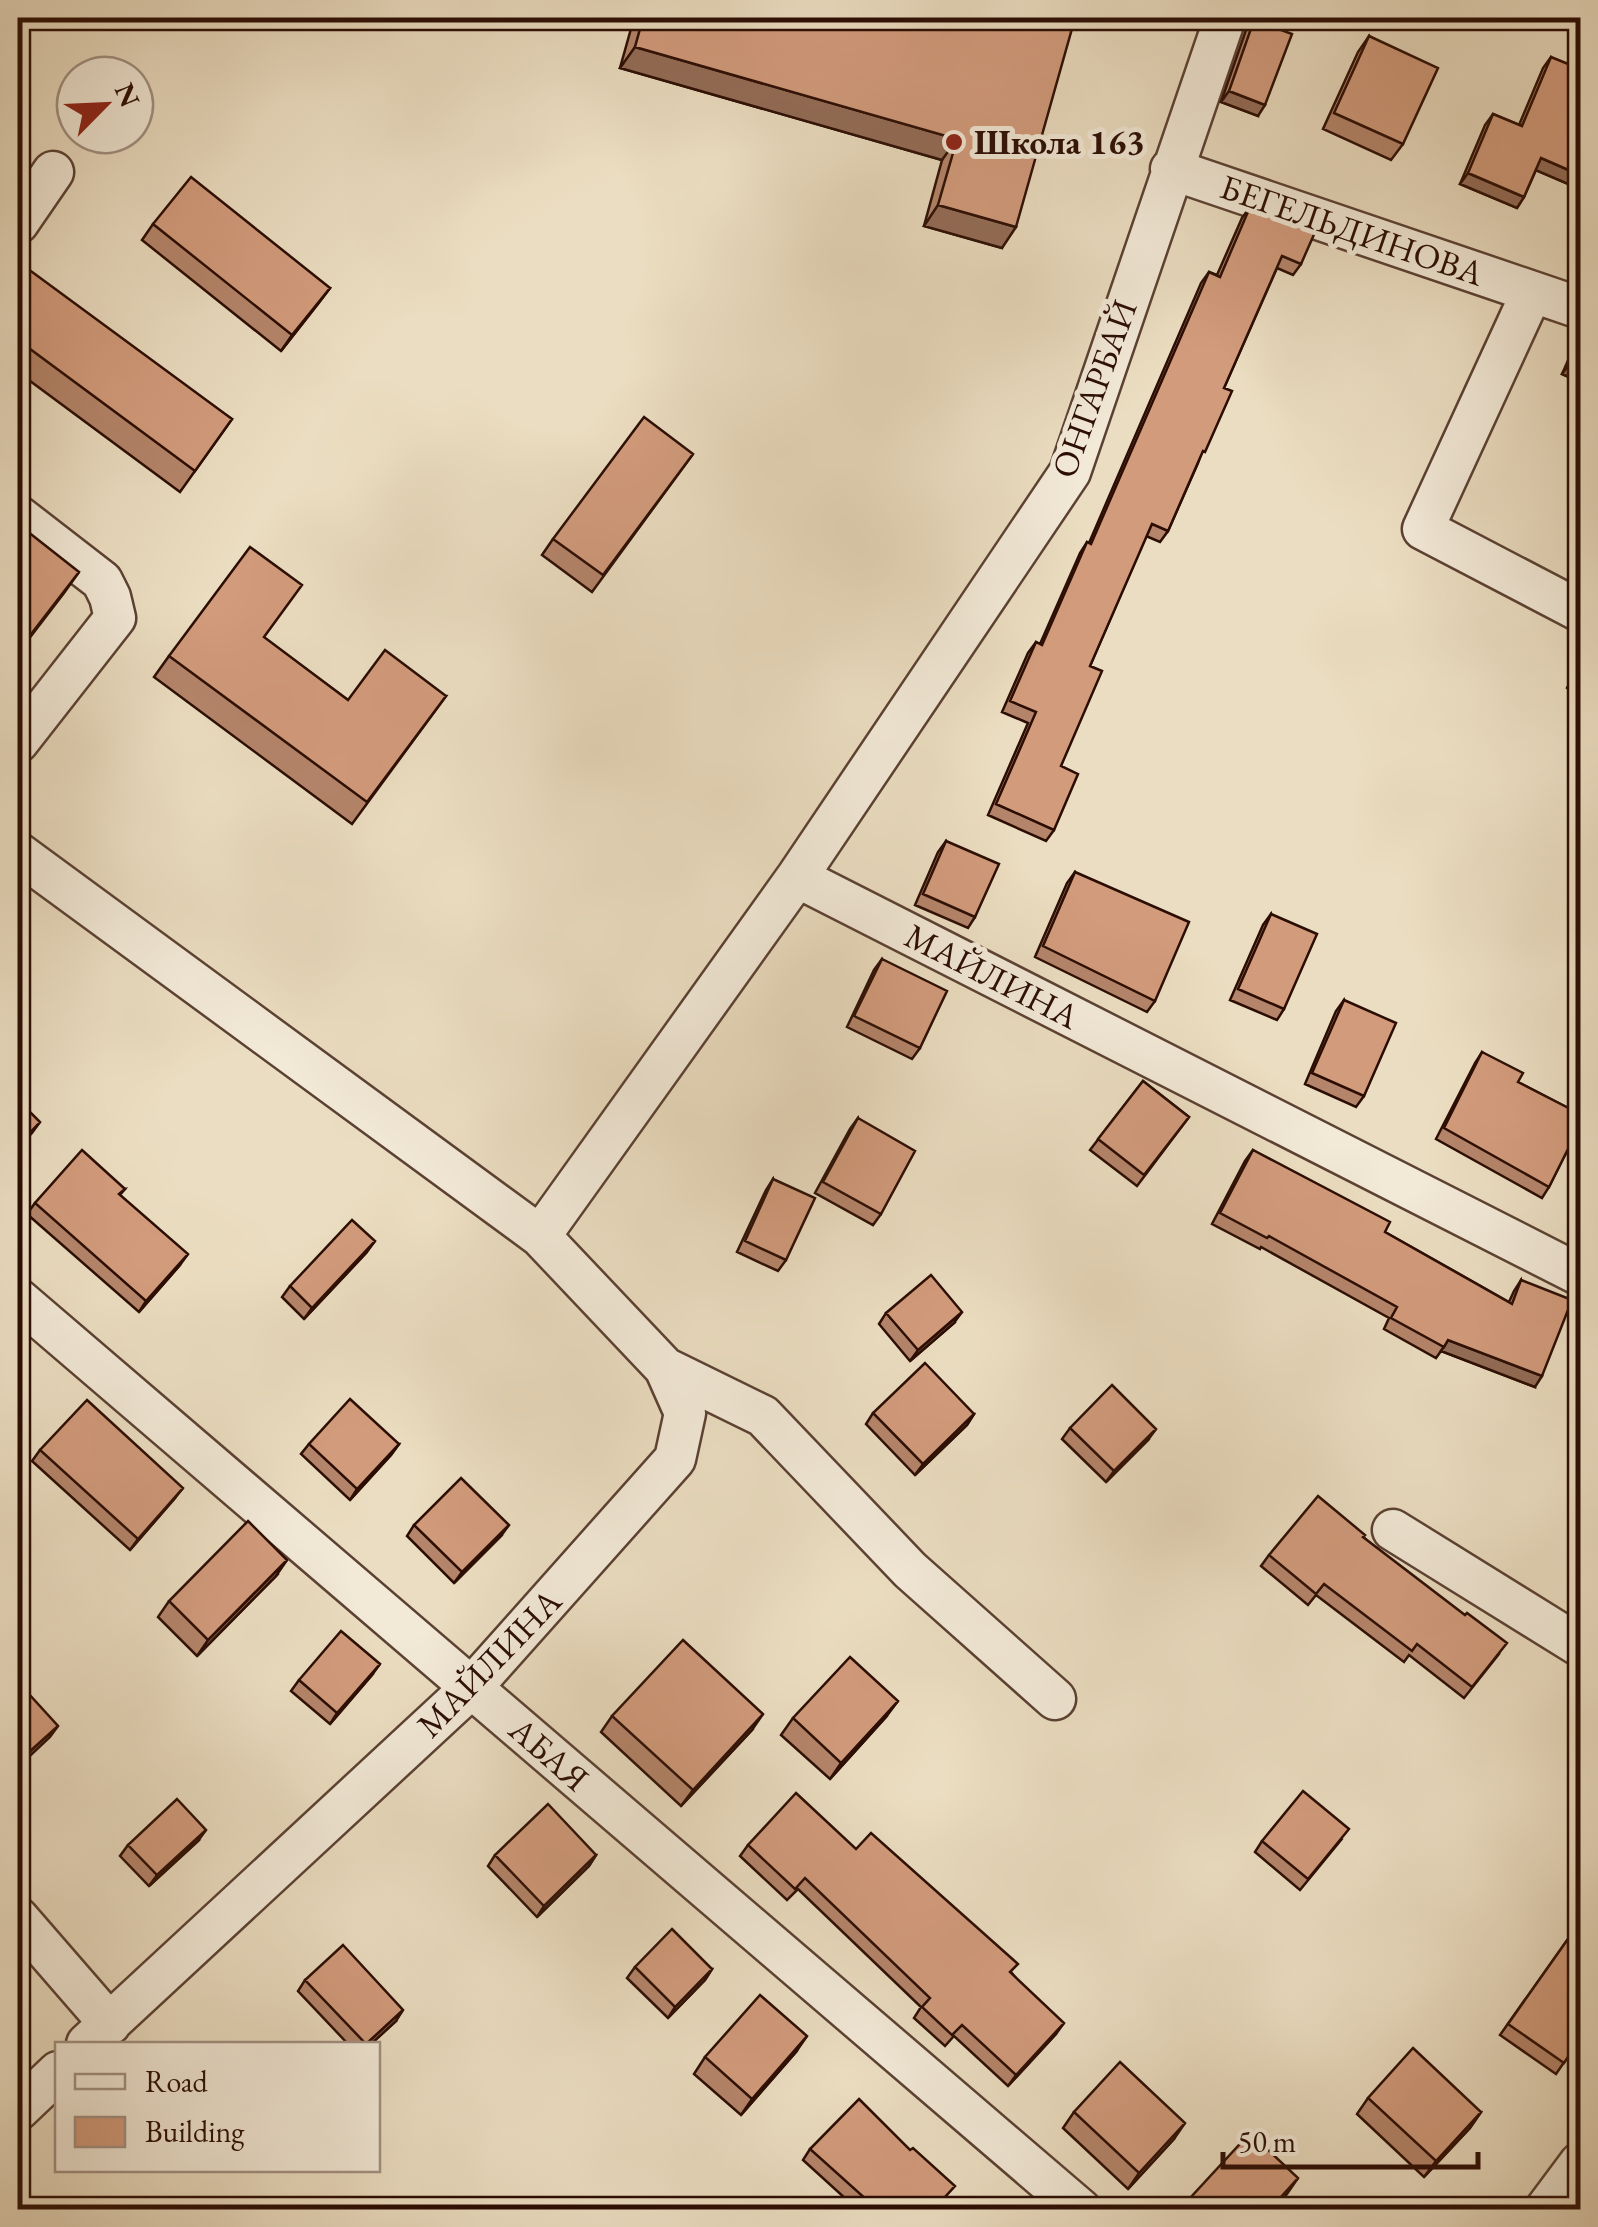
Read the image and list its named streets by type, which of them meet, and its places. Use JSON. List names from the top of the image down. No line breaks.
{"streets":{"street":["БЕГЕЛЬДИНОВА","ОНГАРБАЙ","МАЙЛИНА","АБАЯ"]},"crossings":[["БЕГЕЛЬДИНОВА","ОНГАРБАЙ"],["ОНГАРБАЙ","МАЙЛИНА"],["МАЙЛИНА","АБАЯ"]],"places":["Школа 163"],"legend":["Road","Building"],"scale_bar":"50 m","north":"top right"}
